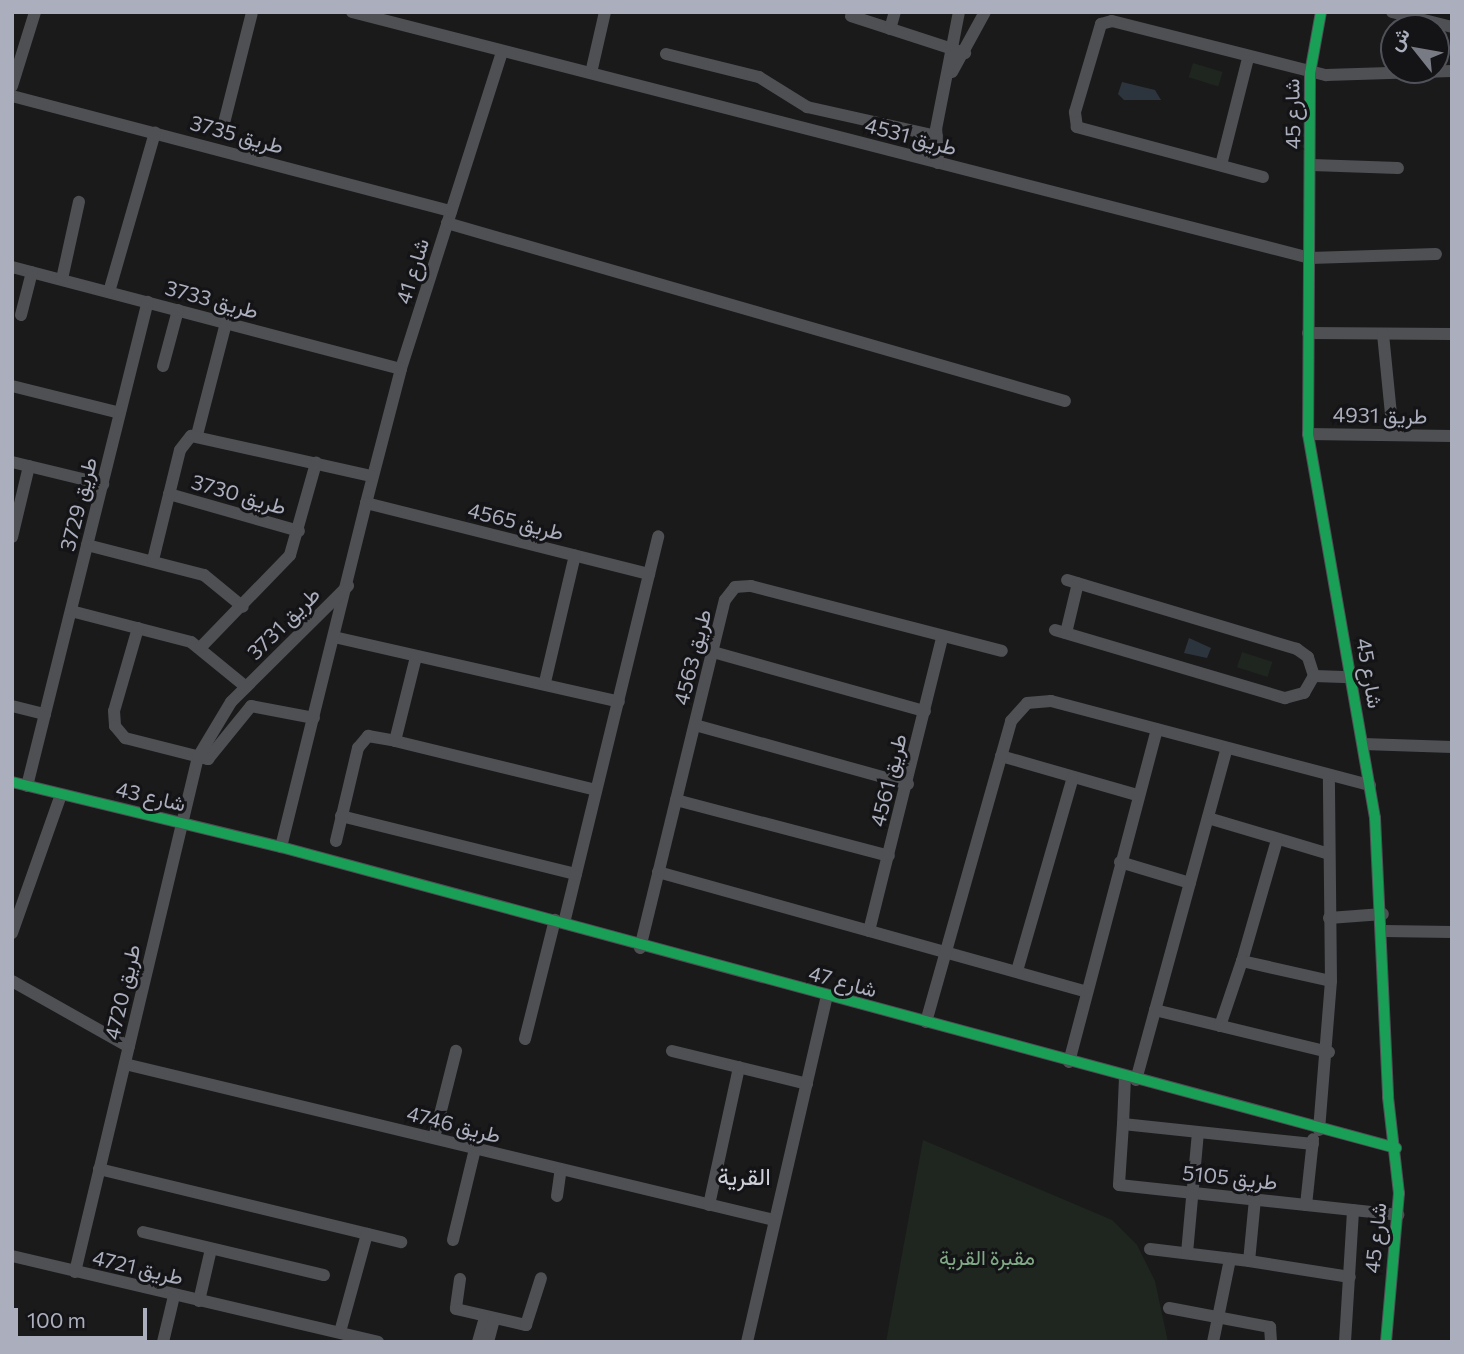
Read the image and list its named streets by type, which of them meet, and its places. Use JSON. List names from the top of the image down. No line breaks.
{"streets":{"street":["شارع 45","طريق 3735","طريق 4531","شارع 41","طريق 3733","طريق 4931","طريق 3730","طريق 3729","طريق 4565","طريق 3731","طريق 4563","طريق 4561","شارع 43","شارع 47","طريق 4720","طريق 4746","طريق 5105","طريق 4721"]},"crossings":[["شارع 45","طريق 4531"],["شارع 45","طريق 4931"],["شارع 45","شارع 47"],["شارع 45","طريق 5105"],["طريق 3735","شارع 41"],["طريق 4531","شارع 41"],["شارع 41","طريق 3733"],["شارع 41","طريق 4565"],["شارع 41","طريق 3731"],["شارع 41","شارع 43"],["شارع 41","شارع 47"],["طريق 3733","طريق 3729"],["طريق 3730","طريق 3731"],["طريق 3729","طريق 3731"],["طريق 3729","شارع 43"],["طريق 3731","شارع 43"],["طريق 3731","طريق 4720"],["طريق 4563","طريق 4561"],["طريق 4563","شارع 47"],["شارع 43","شارع 47"],["شارع 43","طريق 4720"],["شارع 47","طريق 4746"],["طريق 4720","طريق 4746"],["طريق 4720","طريق 4721"]],"districts":["القرية"],"parks":["مقبرة القرية"],"scale_bar":"100 m","north":"top left"}
